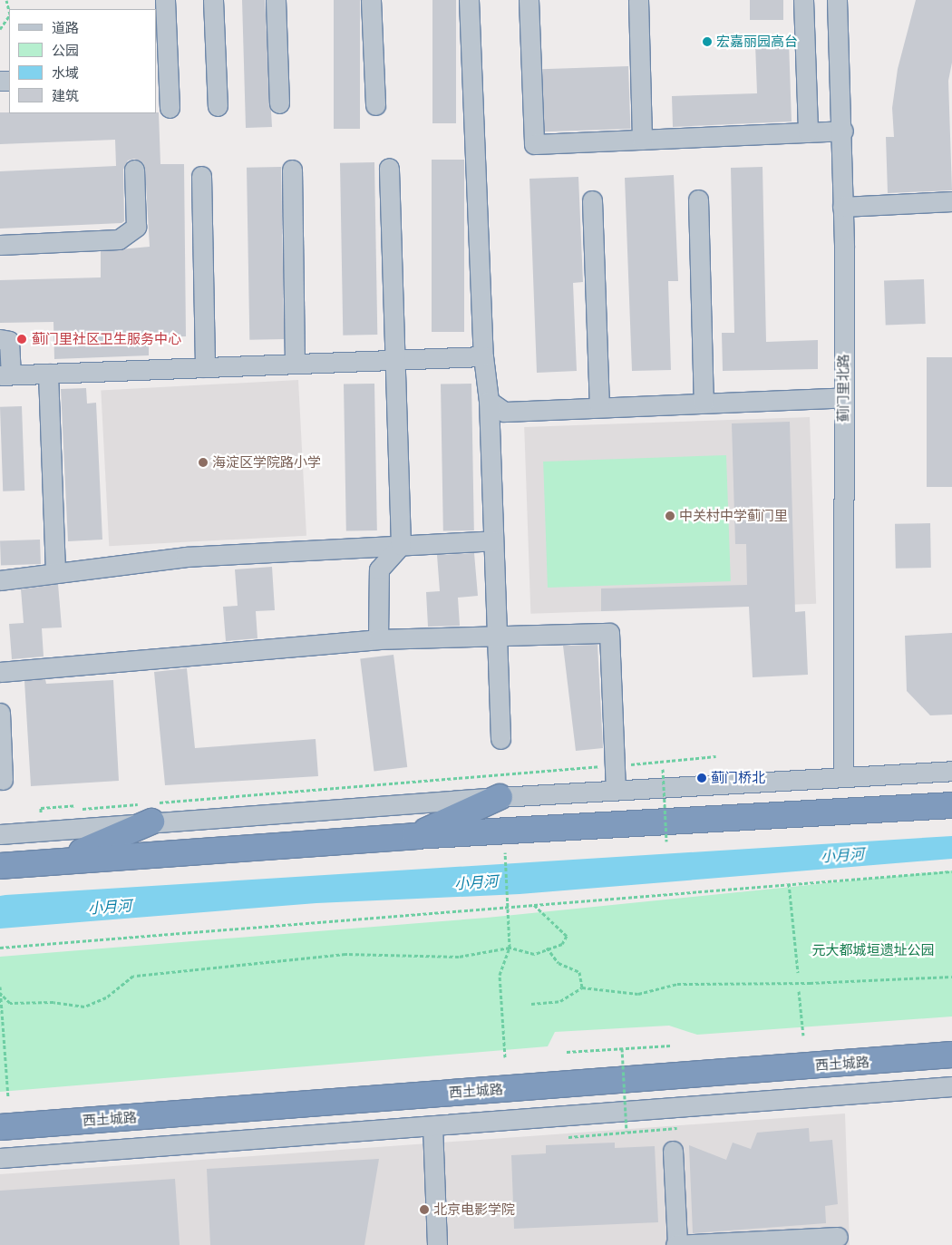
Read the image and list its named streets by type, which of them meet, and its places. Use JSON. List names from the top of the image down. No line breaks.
{"streets":{"highway":["西土城路"],"street":["蓟门里北路"]},"water":["小月河"],"parks":["元大都城垣遗址公园"],"places":["宏嘉丽园高台","蓟门里社区卫生服务中心","海淀区学院路小学","中关村中学蓟门里","蓟门桥北","北京电影学院"],"legend":["道路","公园","水域","建筑"]}
